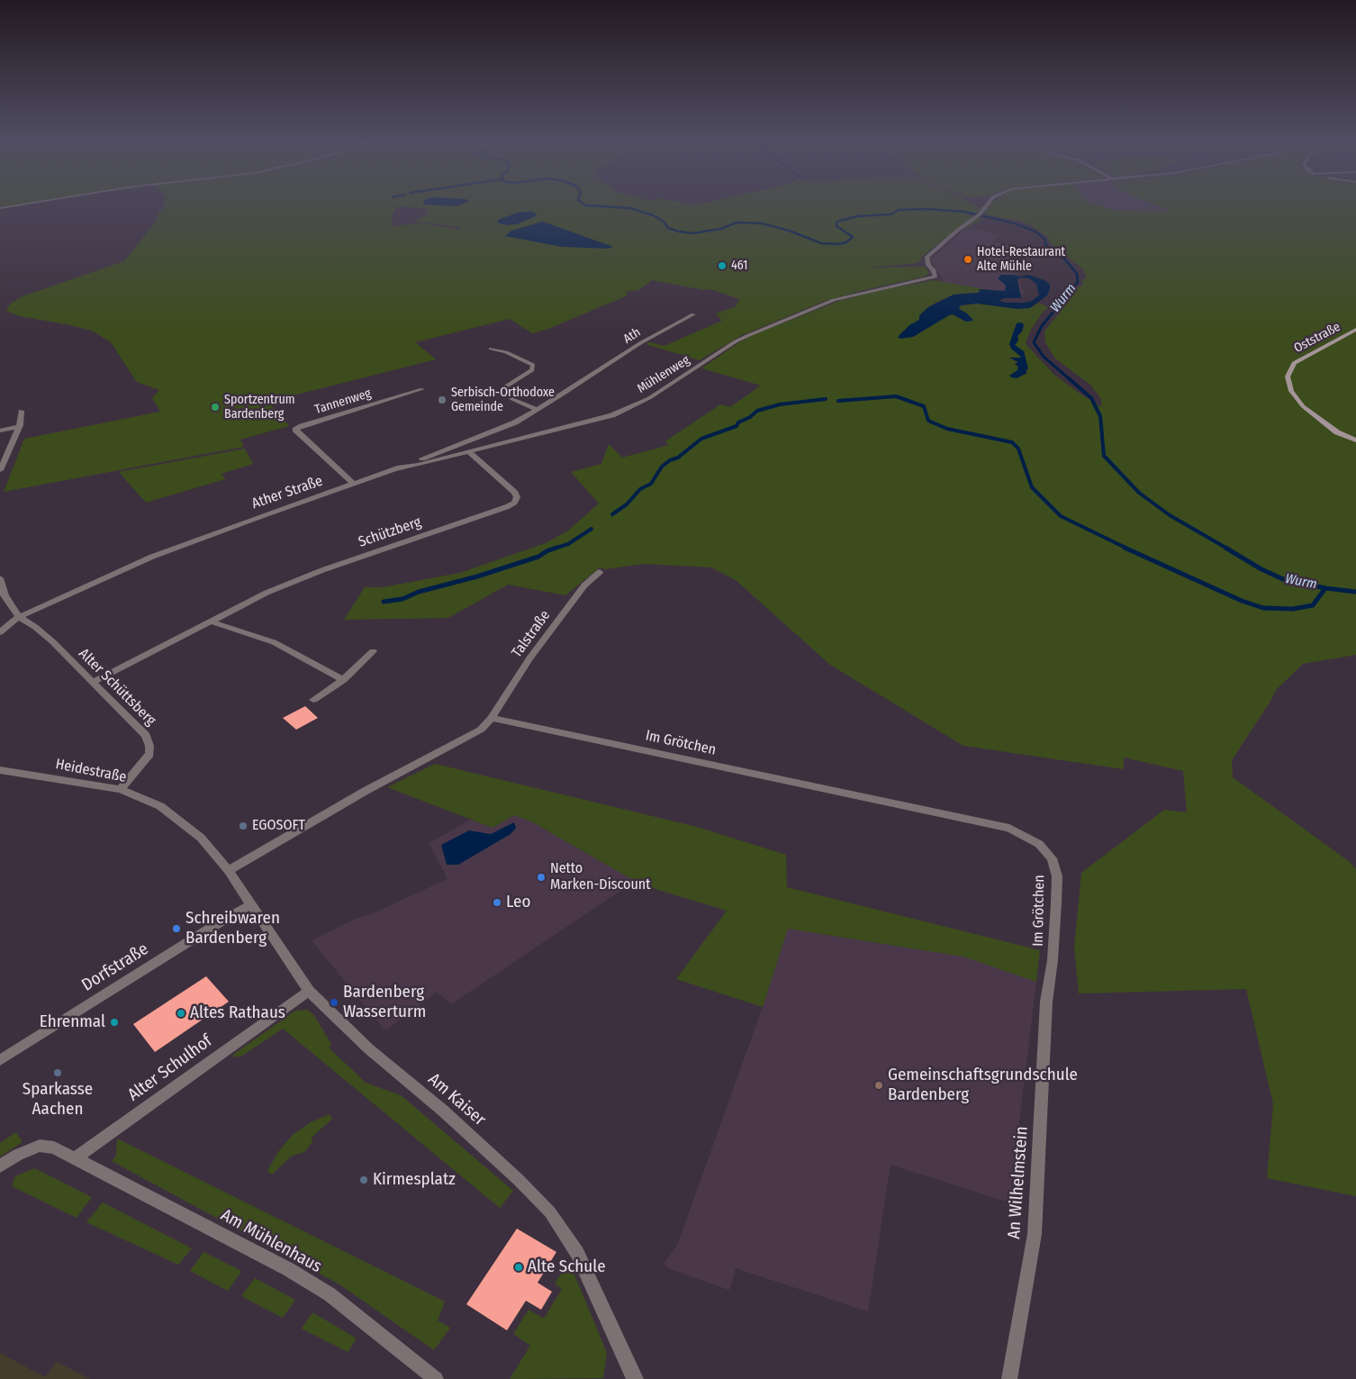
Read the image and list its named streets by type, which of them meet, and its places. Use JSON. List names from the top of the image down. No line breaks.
{"streets":{"street":["Ath","Oststraße","Mühlenweg","Tannenweg","Ather Straße","Schützberg","Talstraße","Alter Schüttsberg","Im Grötchen","Heidestraße","Dorfstraße","Alter Schulhof","Am Kaiser","An Wilhelmstein","Am Mühlenhaus"]},"crossings":[["Ath","Ather Straße"],["Mühlenweg","Ather Straße"],["Mühlenweg","Schützberg"],["Tannenweg","Ather Straße"],["Ather Straße","Alter Schüttsberg"],["Schützberg","Alter Schüttsberg"],["Talstraße","Im Grötchen"],["Alter Schüttsberg","Heidestraße"],["Im Grötchen","An Wilhelmstein"],["Heidestraße","Am Kaiser"],["Dorfstraße","Am Kaiser"],["Alter Schulhof","Am Kaiser"],["Alter Schulhof","Am Mühlenhaus"]],"water":["Wurm"],"places":["Hotel-Restaurant Alte Mühle","461","Serbisch-Orthodoxe Gemeinde","Sportzentrum Bardenberg","EGOSOFT","Netto Marken-Discount","Leo","Schreibwaren Bardenberg","Bardenberg Wasserturm","Altes Rathaus","Ehrenmal","Sparkasse Aachen","Gemeinschaftsgrundschule Bardenberg","Kirmesplatz","Alte Schule"]}
